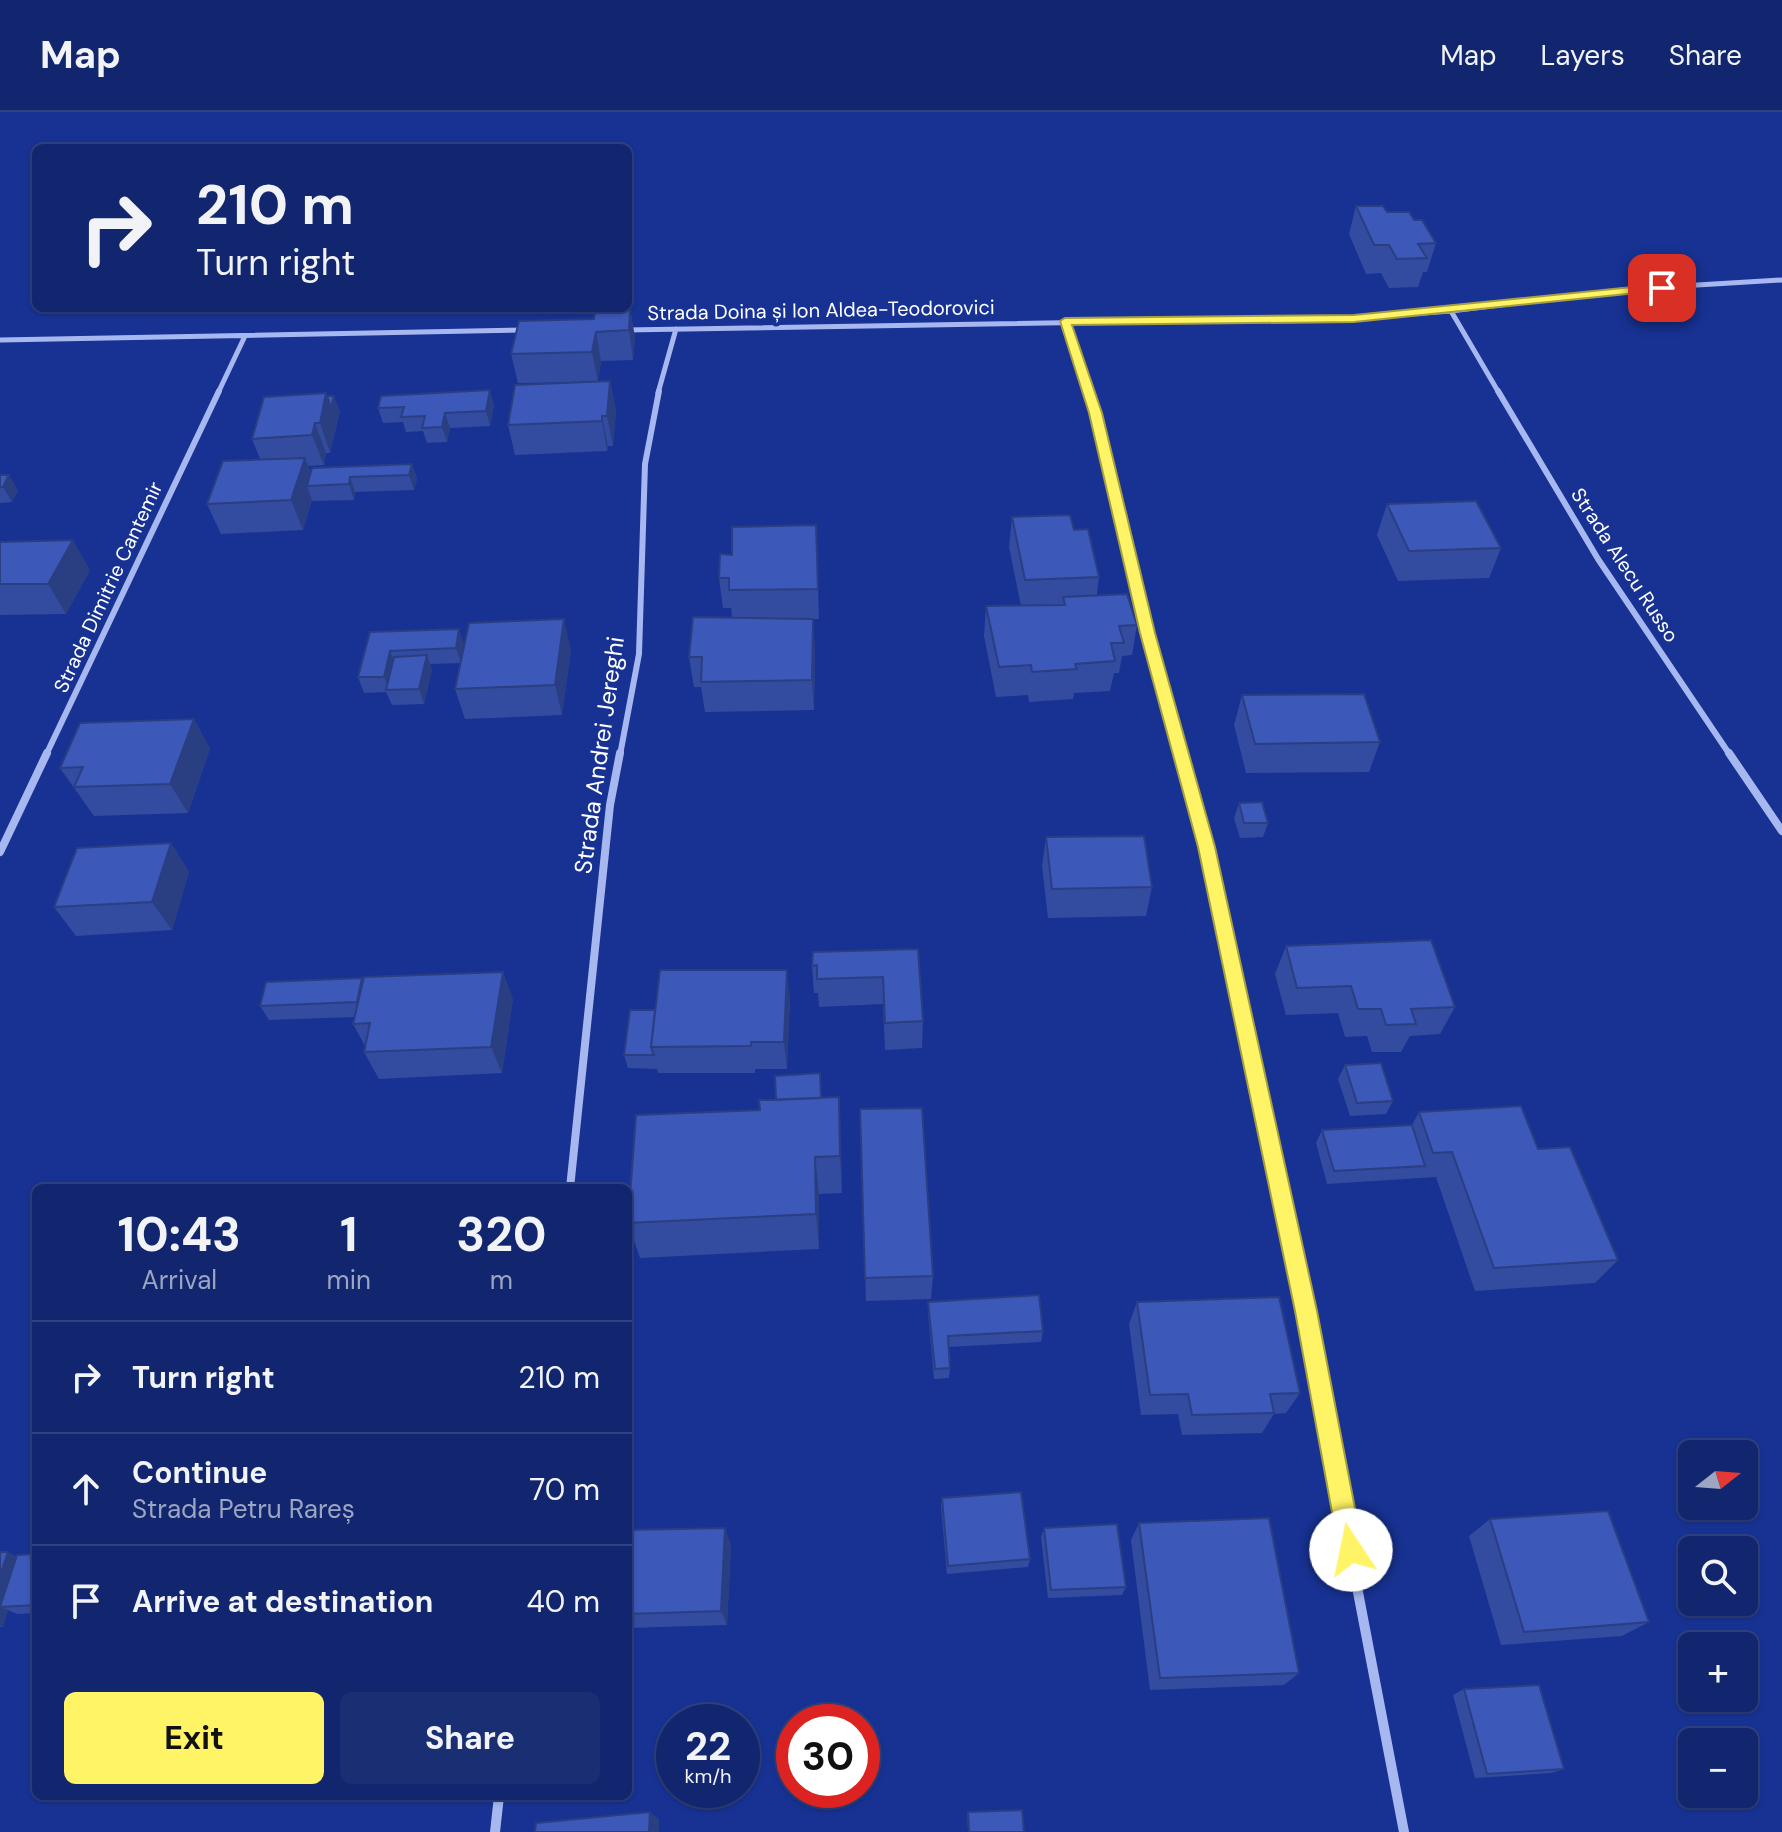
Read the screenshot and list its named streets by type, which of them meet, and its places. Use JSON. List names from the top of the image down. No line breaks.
{"streets":{"street":["Strada Doina și Ion Aldea-Teodorovici","Strada Alecu Russo","Strada Dimitrie Cantemir","Strada Andrei Jereghi"]},"crossings":[["Strada Doina și Ion Aldea-Teodorovici","Strada Alecu Russo"],["Strada Doina și Ion Aldea-Teodorovici","Strada Andrei Jereghi"]],"north":"right","page":{"header":"Map","nav":["Map","Layers","Share"],"turn":["210 m","Turn right"],"eta":["10:43","Arrival","1","min","320","m"],"list":[{"name":"Turn right","value":"210 m"},{"name":"Continue","note":"Strada Petru Rareș","value":"70 m"},{"name":"Arrive at destination","value":"40 m"}],"map_buttons":["+","−"],"buttons":["Exit","Share"],"speed":"22 km/h","limit":"30"}}
